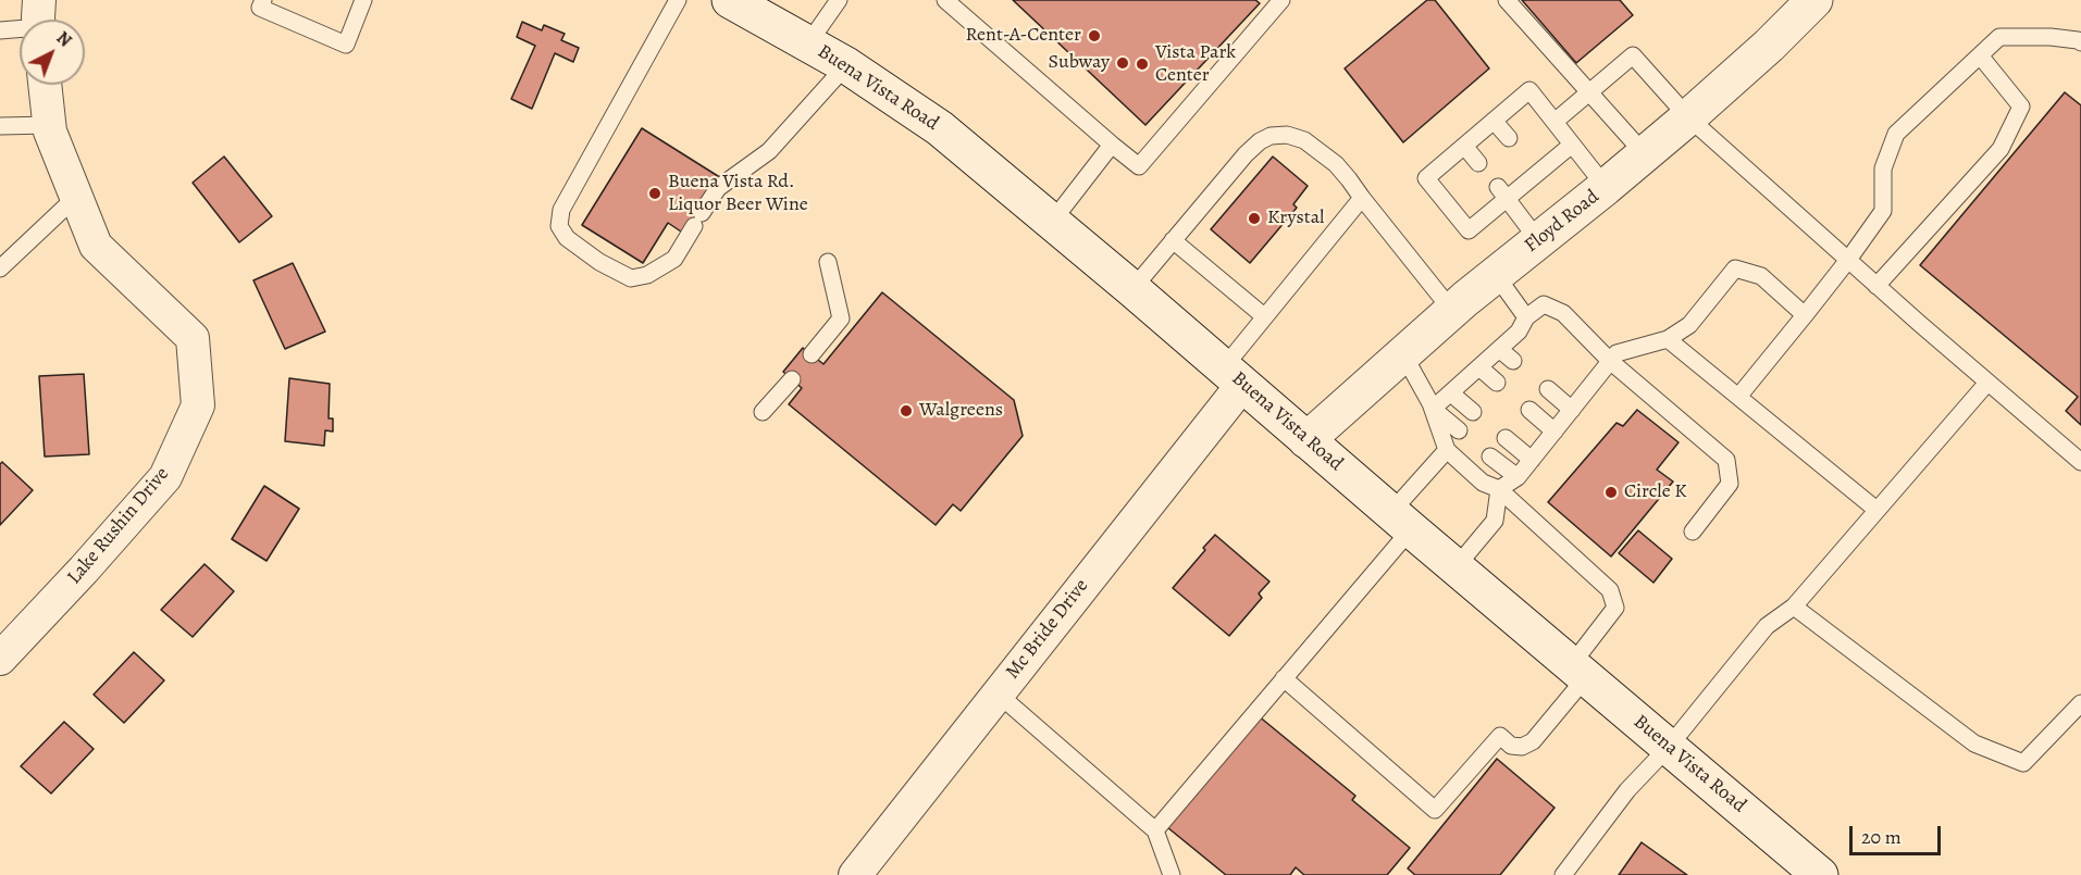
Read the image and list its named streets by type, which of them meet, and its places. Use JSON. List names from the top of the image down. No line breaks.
{"streets":{"main road":["Buena Vista Road","Floyd Road"],"street":["Lake Rushin Drive","Mc Bride Drive"]},"crossings":[["Buena Vista Road","Floyd Road"],["Buena Vista Road","Mc Bride Drive"]],"places":["Rent-A-Center","Subway","Vista Park Center","Buena Vista Rd. Liquor Beer Wine","Krystal","Walgreens","Circle K"],"scale_bar":"20 m","north":"top right"}
